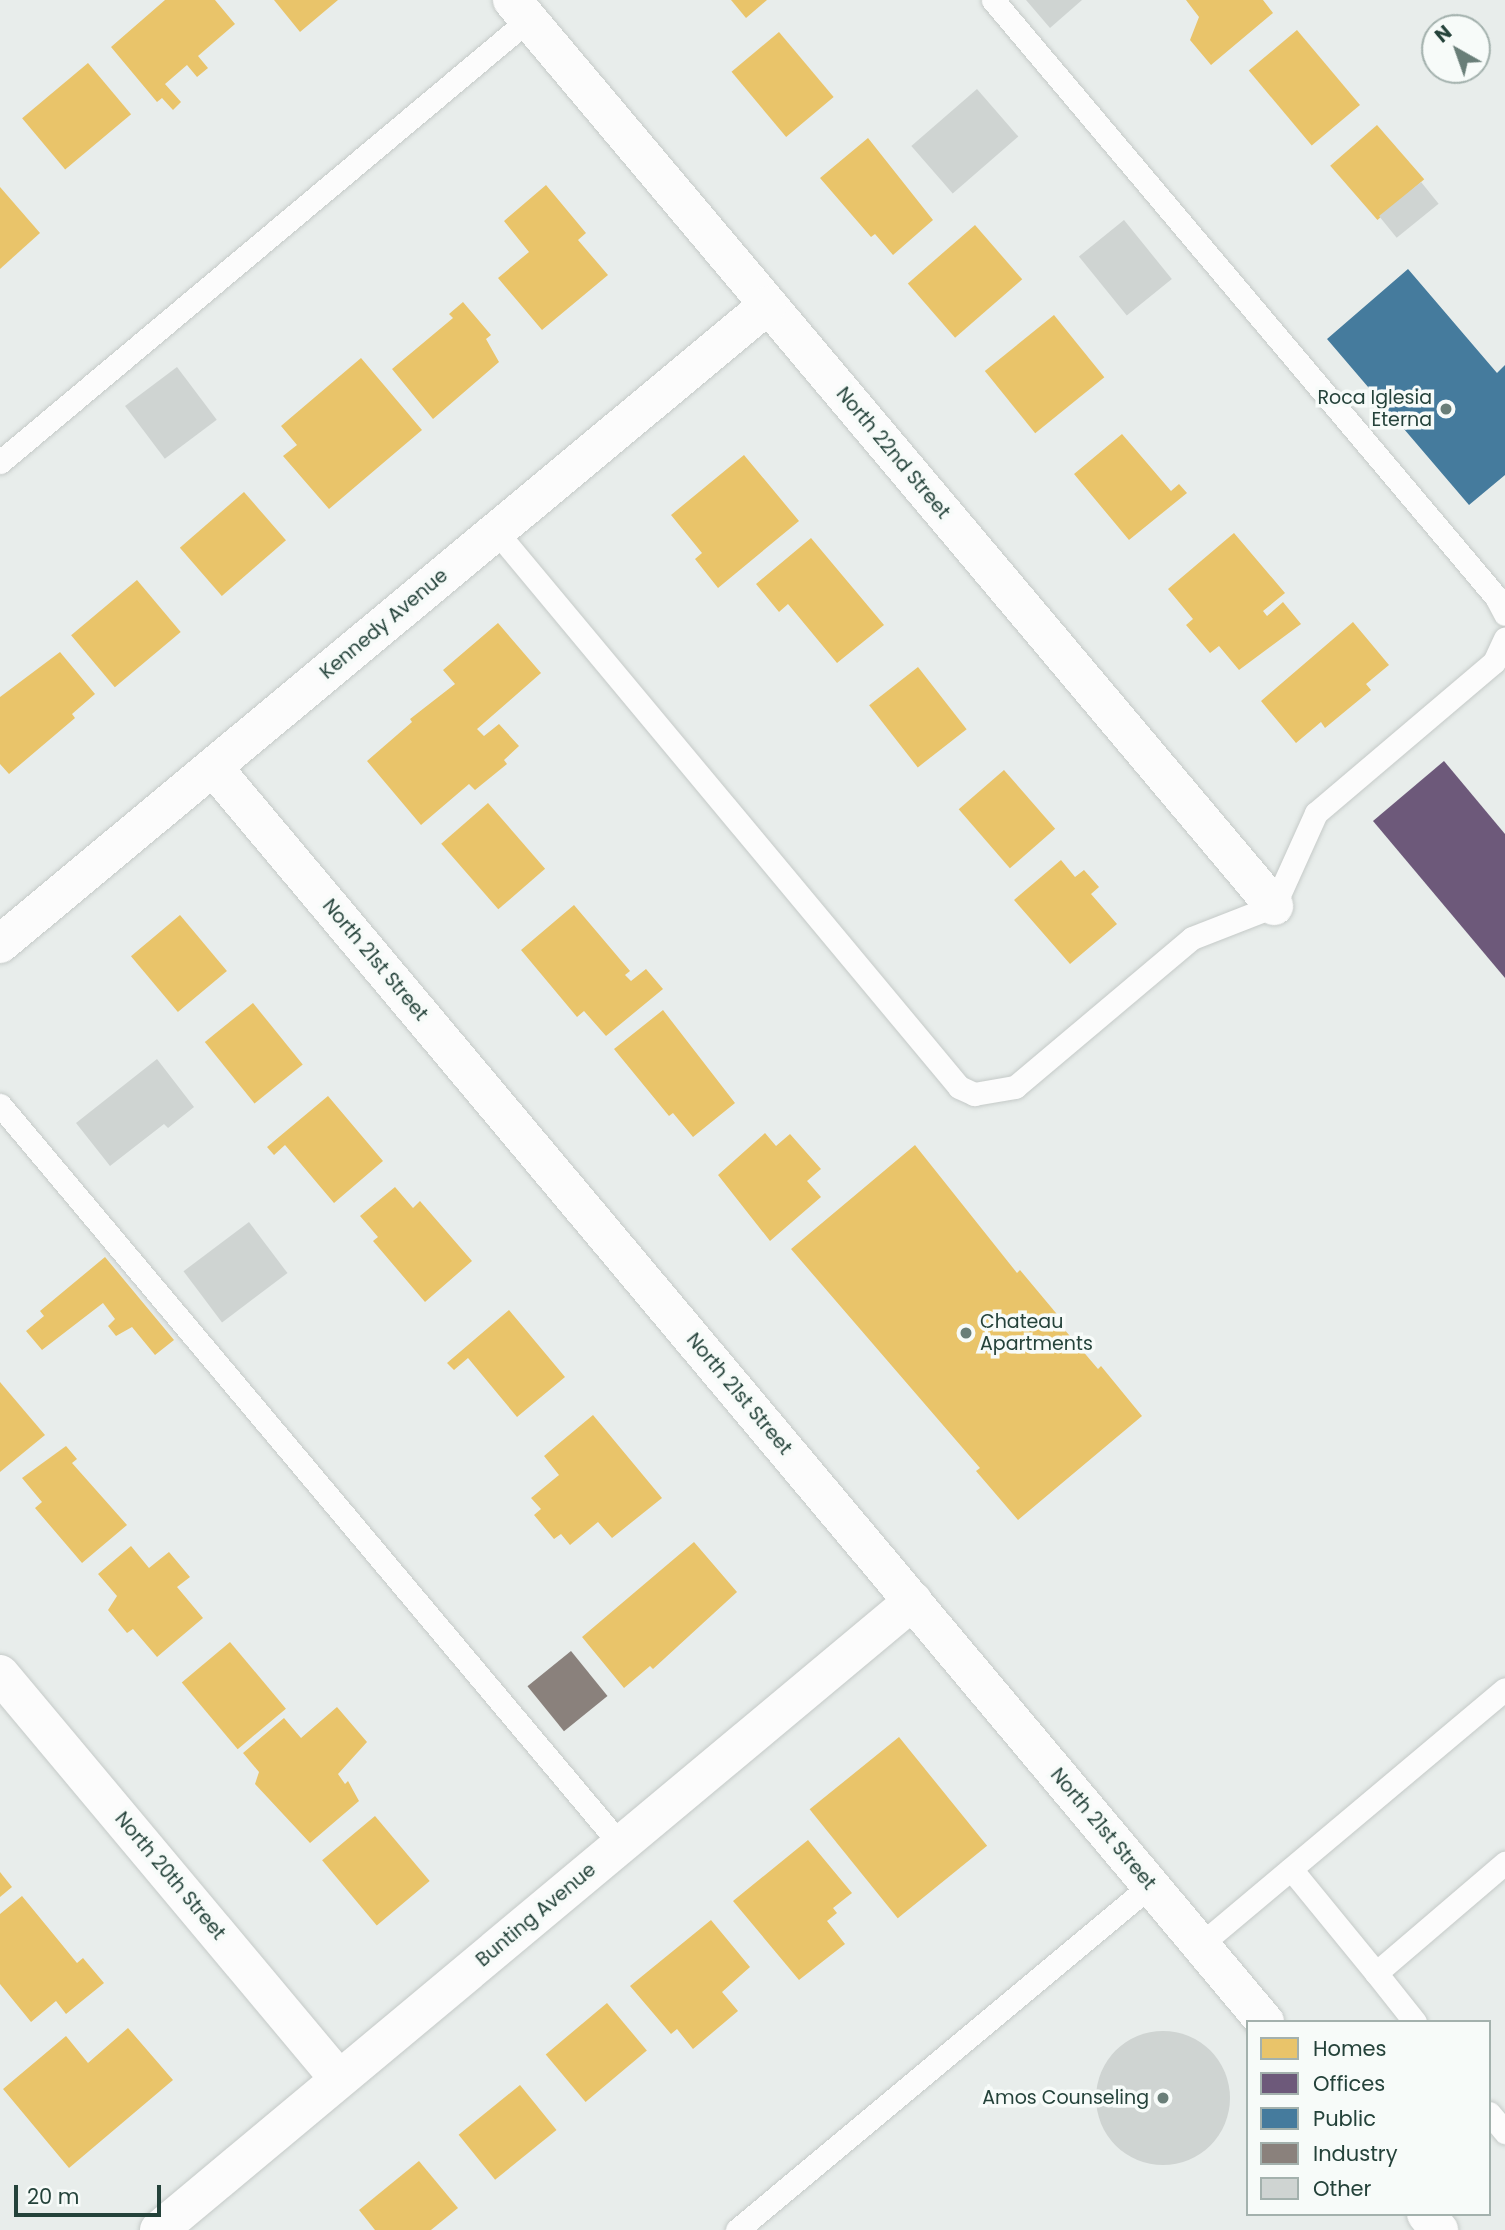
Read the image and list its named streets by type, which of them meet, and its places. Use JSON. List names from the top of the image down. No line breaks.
{"streets":{"street":["North 22nd Street","Kennedy Avenue","North 21st Street","North 20th Street","Bunting Avenue"]},"crossings":[["North 22nd Street","Kennedy Avenue"],["Kennedy Avenue","North 21st Street"],["North 21st Street","Bunting Avenue"],["North 20th Street","Bunting Avenue"]],"places":["Roca Iglesia Eterna","Chateau Apartments","Amos Counseling"],"legend":["Homes","Offices","Public","Industry","Other"],"scale_bar":"20 m","north":"top left"}
